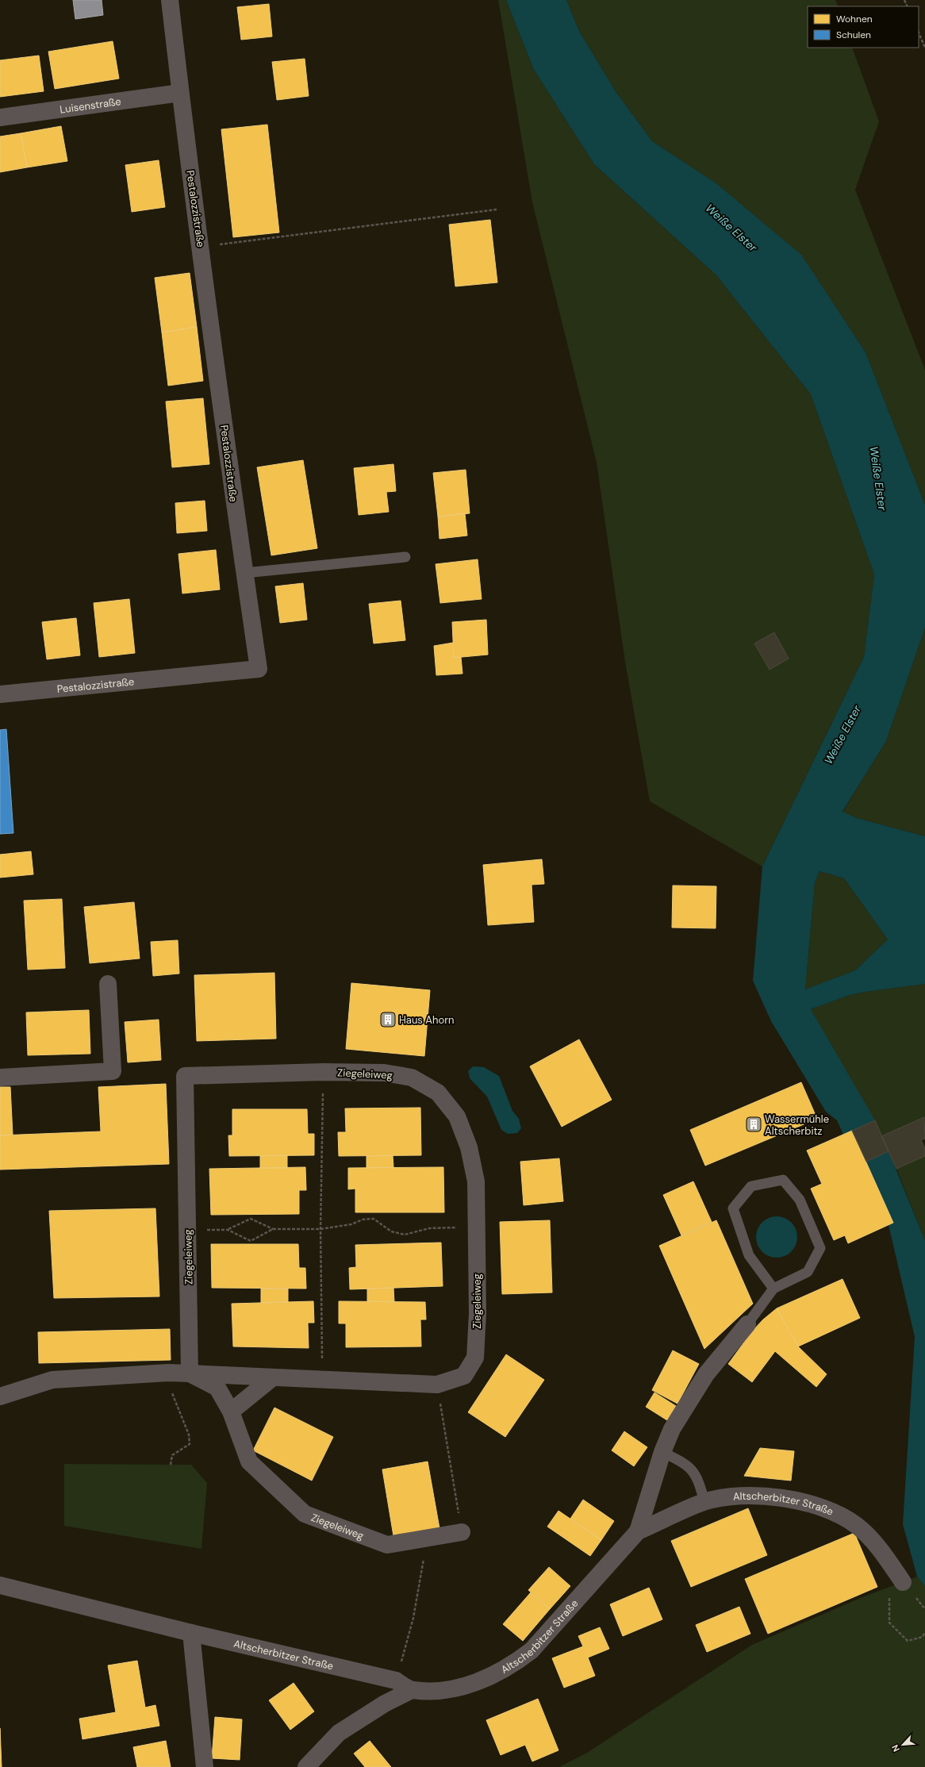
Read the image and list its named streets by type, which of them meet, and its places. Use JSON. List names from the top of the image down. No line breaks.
{"streets":{"street":["Luisenstraße","Pestalozzistraße","Ziegeleiweg","Altscherbitzer Straße"]},"crossings":[["Luisenstraße","Pestalozzistraße"]],"water":["Weiße Elster"],"places":{"building":["Haus Ahorn","Wassermühle Altscherbitz"]},"legend":["Wohnen","Schulen"],"north":"bottom left"}
